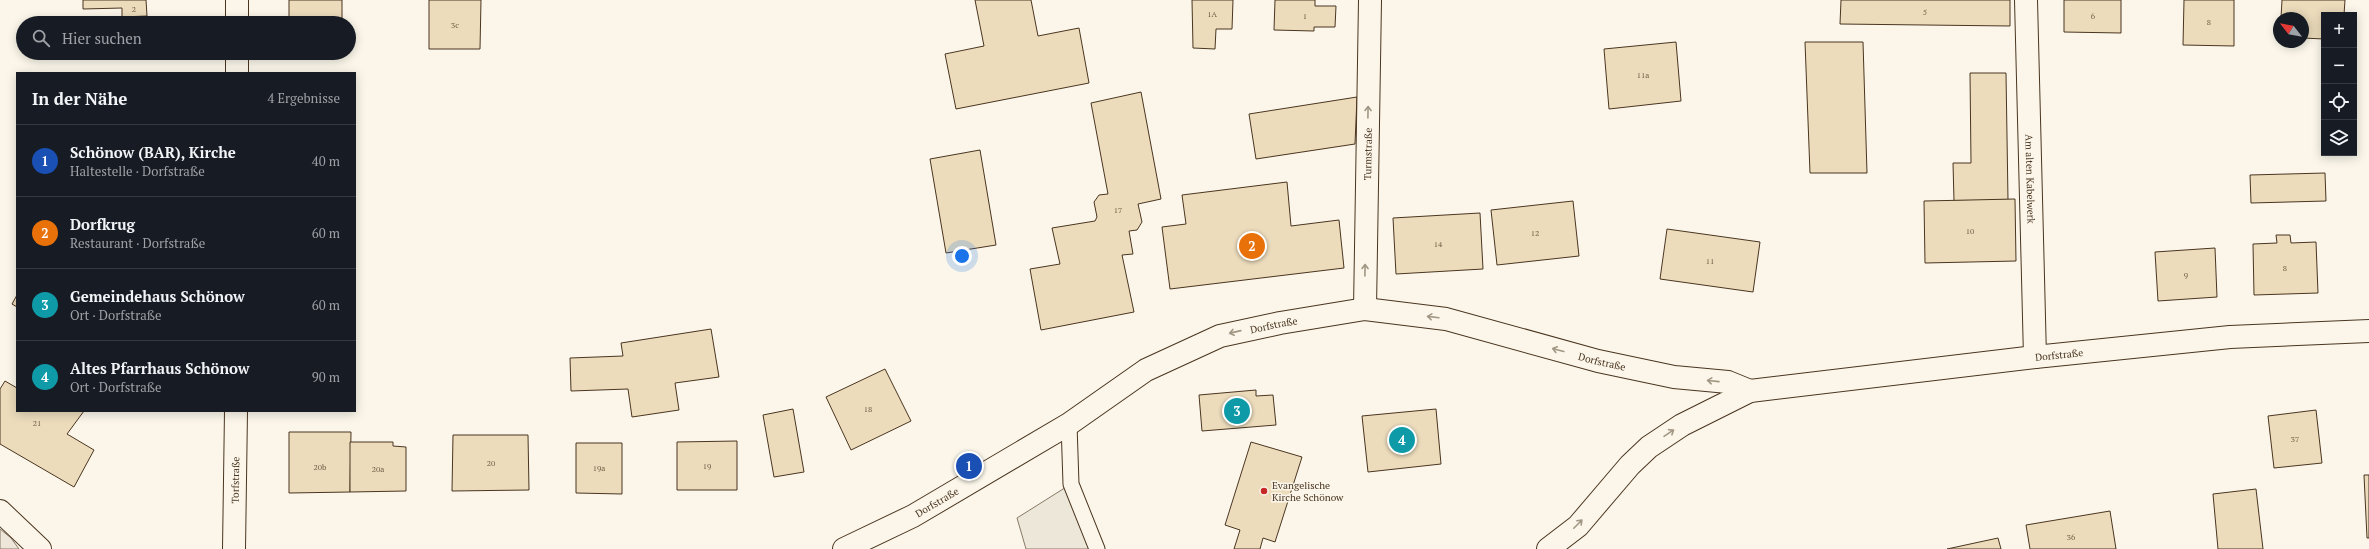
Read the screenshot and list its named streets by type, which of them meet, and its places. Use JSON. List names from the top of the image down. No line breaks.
{"streets":{"main road":["Turmstraße","Am alten Kabelwerk","Dorfstraße","Torfstraße"]},"crossings":[["Turmstraße","Dorfstraße"],["Am alten Kabelwerk","Dorfstraße"]],"one_way":["Turmstraße"],"places":["Evangelische Kirche Schönow"],"house_numbers":["2","5","1A","1","6","8","3c","11a","17","10","12","14","11","8","9","18","21","37","20","19","20b","19a","20a","36"],"north":"top left","page":{"map_buttons":["+","−"],"search":"Hier suchen","heading":["In der Nähe","4 Ergebnisse"],"list":[{"mark":"1","name":"Schönow (BAR), Kirche","note":"Haltestelle · Dorfstraße","value":"40 m"},{"mark":"2","name":"Dorfkrug","note":"Restaurant · Dorfstraße","value":"60 m"},{"mark":"3","name":"Gemeindehaus Schönow","note":"Ort · Dorfstraße","value":"60 m"},{"mark":"4","name":"Altes Pfarrhaus Schönow","note":"Ort · Dorfstraße","value":"90 m"}],"pins":["2","3","4","1"]}}
